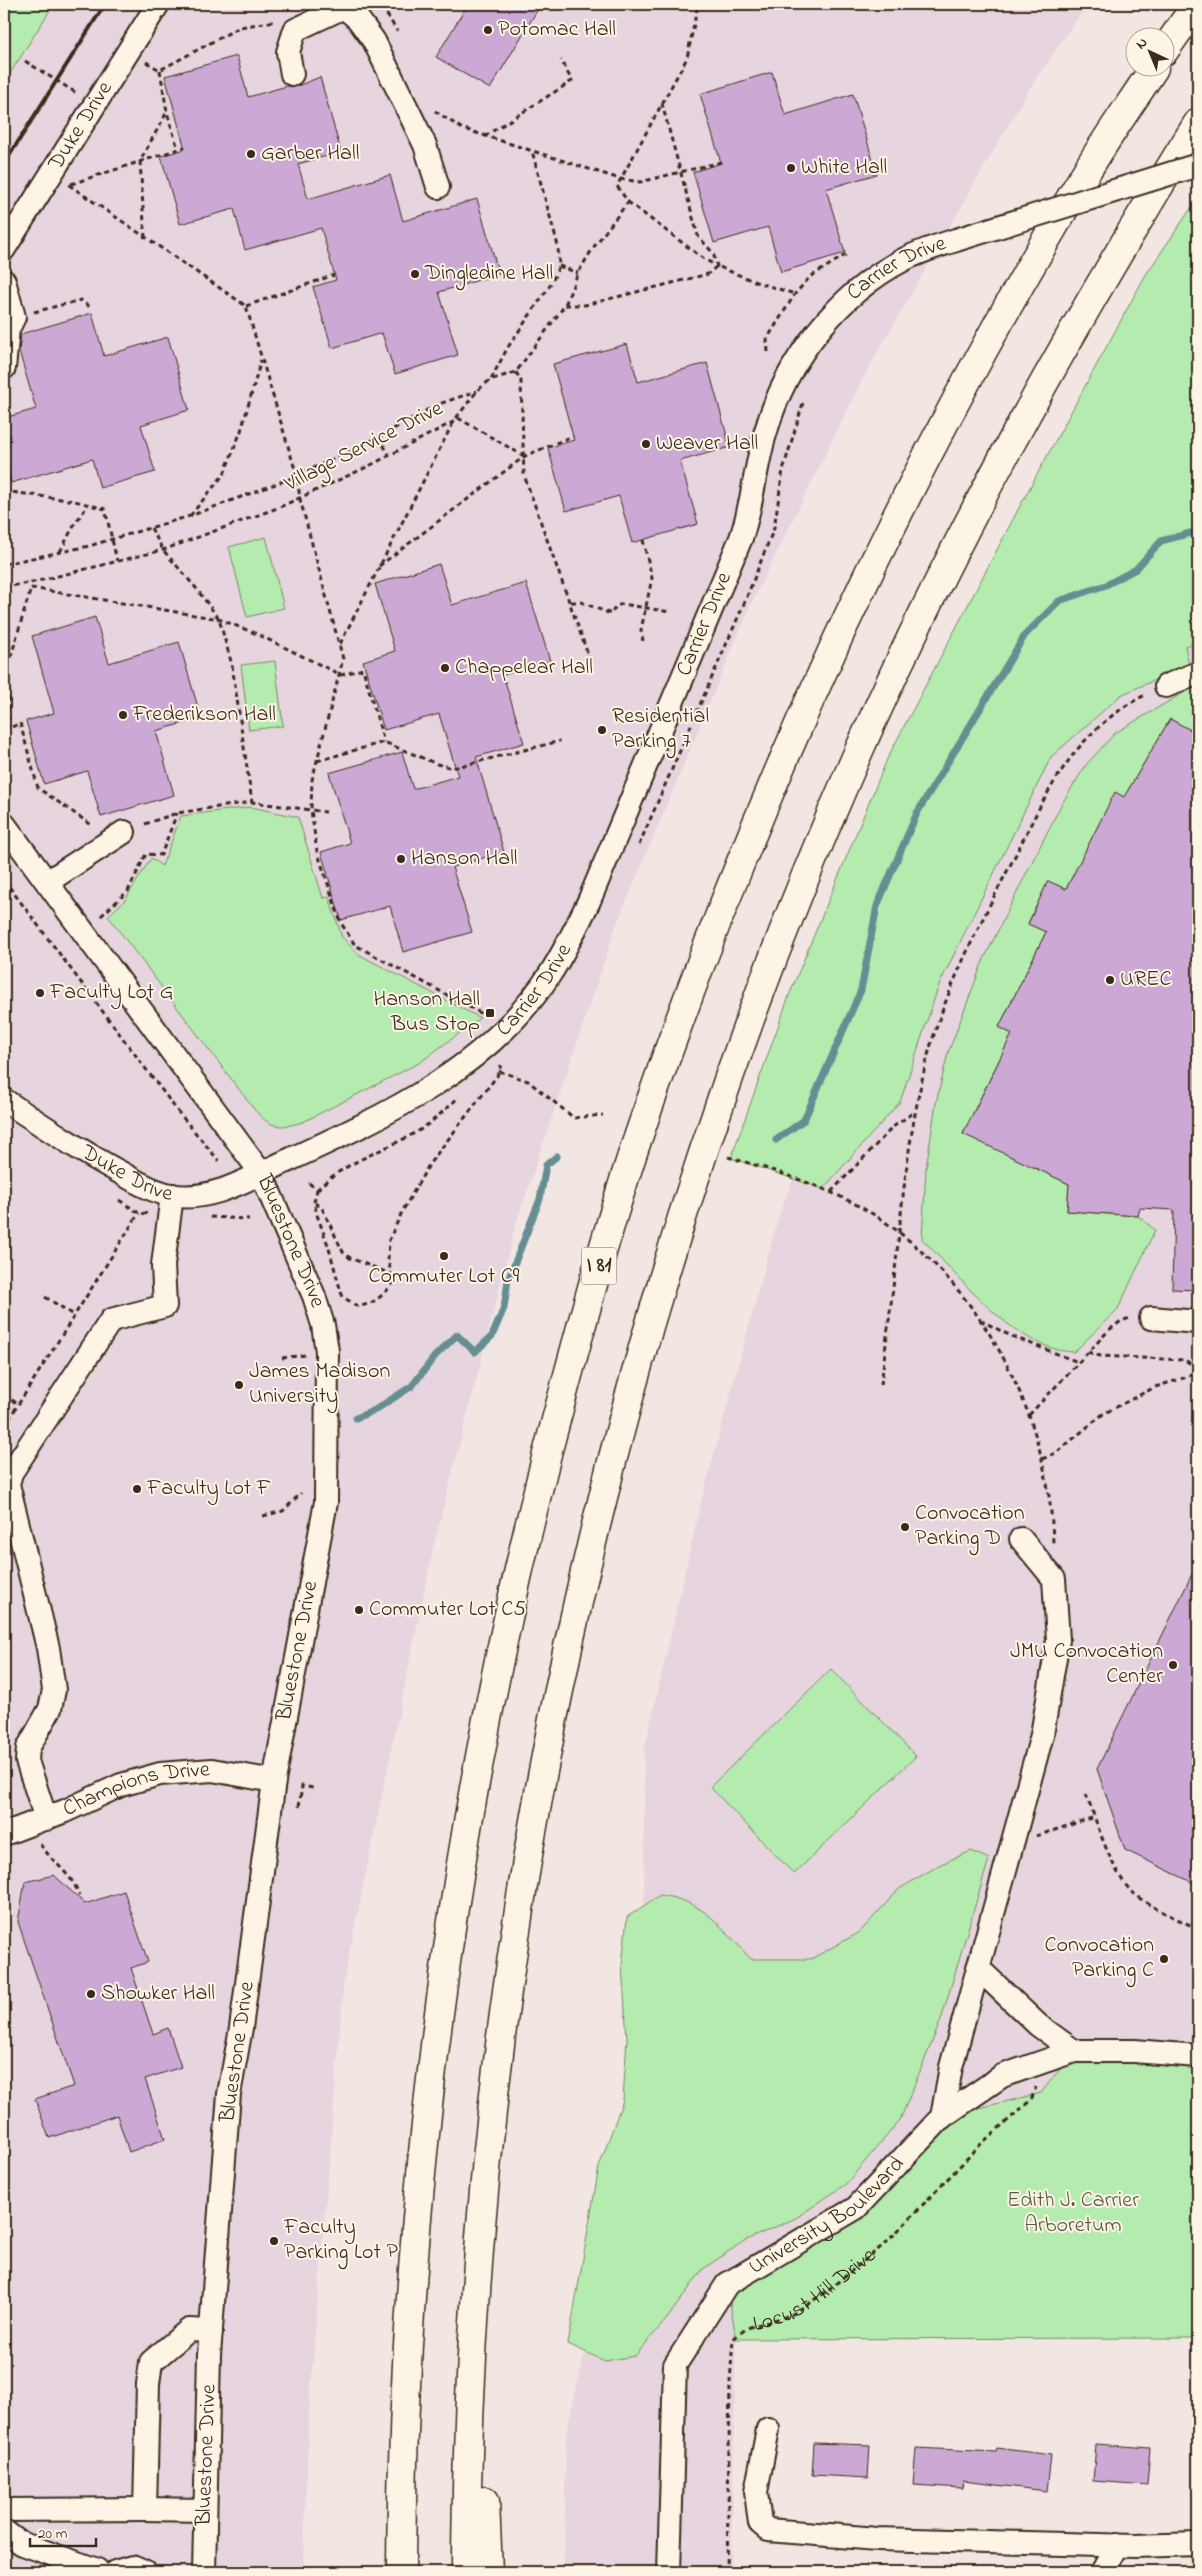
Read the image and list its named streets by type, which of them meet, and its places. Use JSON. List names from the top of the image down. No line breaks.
{"streets":{"highway":["I 81"],"street":["Duke Drive","Carrier Drive","Bluestone Drive","Champions Drive","University Boulevard"],"path":["Village Service Drive","Locust Hill Drive"]},"crossings":[["Duke Drive","Carrier Drive"],["Duke Drive","Bluestone Drive"],["Carrier Drive","Bluestone Drive"],["Bluestone Drive","Champions Drive"],["University Boulevard","Locust Hill Drive"]],"parks":["Edith J. Carrier Arboretum"],"places":{"other":["Potomac Hall","Garber Hall","White Hall","Dingledine Hall","Weaver Hall","Chappelear Hall","Frederikson Hall","Residential Parking 7","Hanson Hall","UREC","Faculty Lot G","Commuter Lot C9","James Madison University","Faculty Lot F","Convocation Parking D","Commuter Lot C5","JMU Convocation Center","Convocation Parking C","Showker Hall","Faculty Parking Lot P"],"transit":["Hanson Hall Bus Stop"]},"scale_bar":"20 m","north":"top left"}
